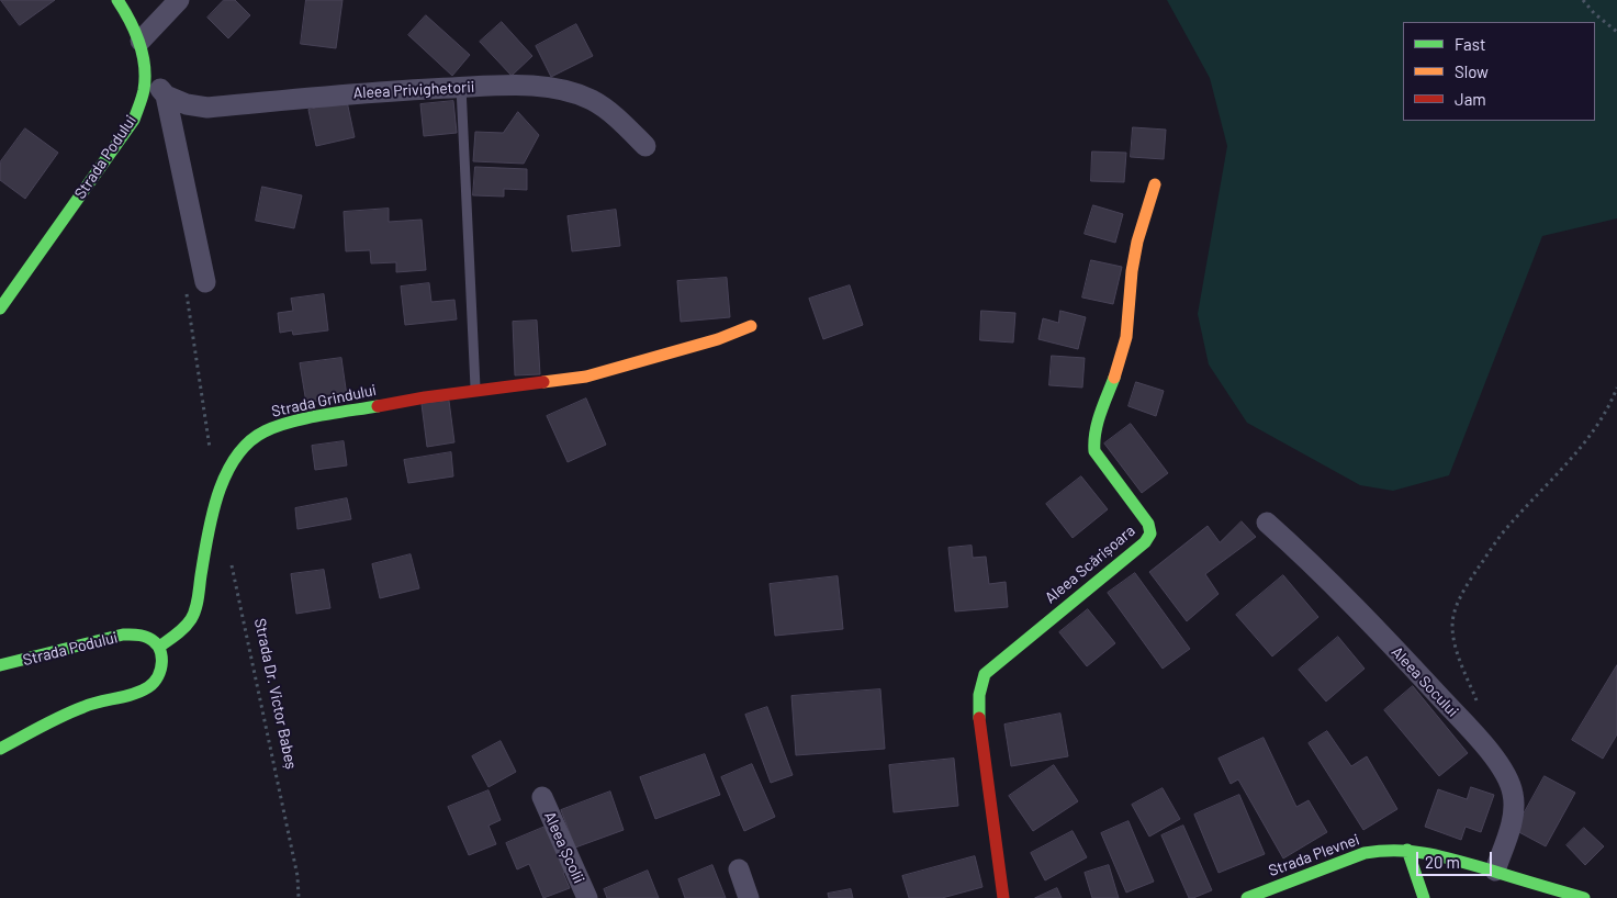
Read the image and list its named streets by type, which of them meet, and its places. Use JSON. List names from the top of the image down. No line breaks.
{"streets":{"street":["Aleea Privighetorii","Strada Podului","Strada Grindului","Aleea Scărișoara","Aleea Socului","Aleea Școlii","Strada Plevnei"],"path":["Strada Dr. Victor Babeș"]},"crossings":[["Strada Podului","Strada Grindului"],["Aleea Socului","Strada Plevnei"]],"legend":["Fast","Slow","Jam"],"scale_bar":"20 m"}
